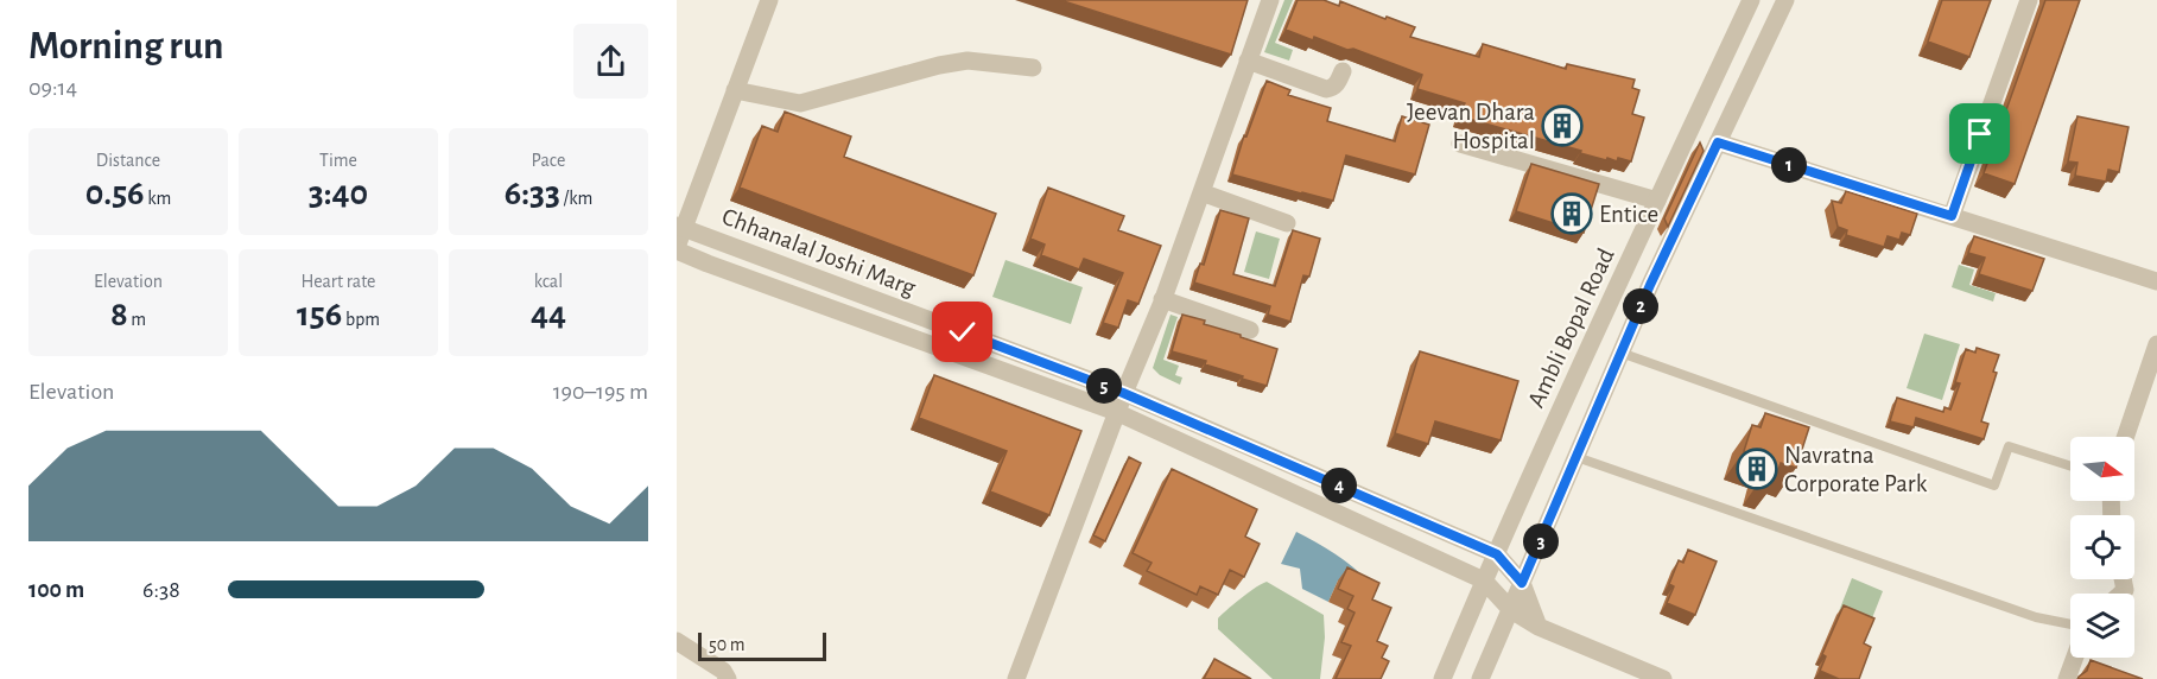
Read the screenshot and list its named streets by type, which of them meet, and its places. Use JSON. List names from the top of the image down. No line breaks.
{"streets":{"street":["Chhanalal Joshi Marg","Ambli Bopal Road"]},"crossings":[["Chhanalal Joshi Marg","Ambli Bopal Road"]],"places":{"building":["Jeevan Dhara Hospital","Entice","Navratna Corporate Park"]},"scale_bar":"50 m","north":"right","page":{"heading":["Morning run","09:14"],"stats":[["Distance","0.56 km"],["Time","3:40"],["Pace","6:33 /km"],["Elevation","8 m"],["Heart rate","156 bpm"],["kcal","44"]],"pins":["1","2","5","4","3"],"chart":["Elevation","190–195 m"],"list":[{"name":"100 m","note":"6:38"}],"scale":"50 m"}}
